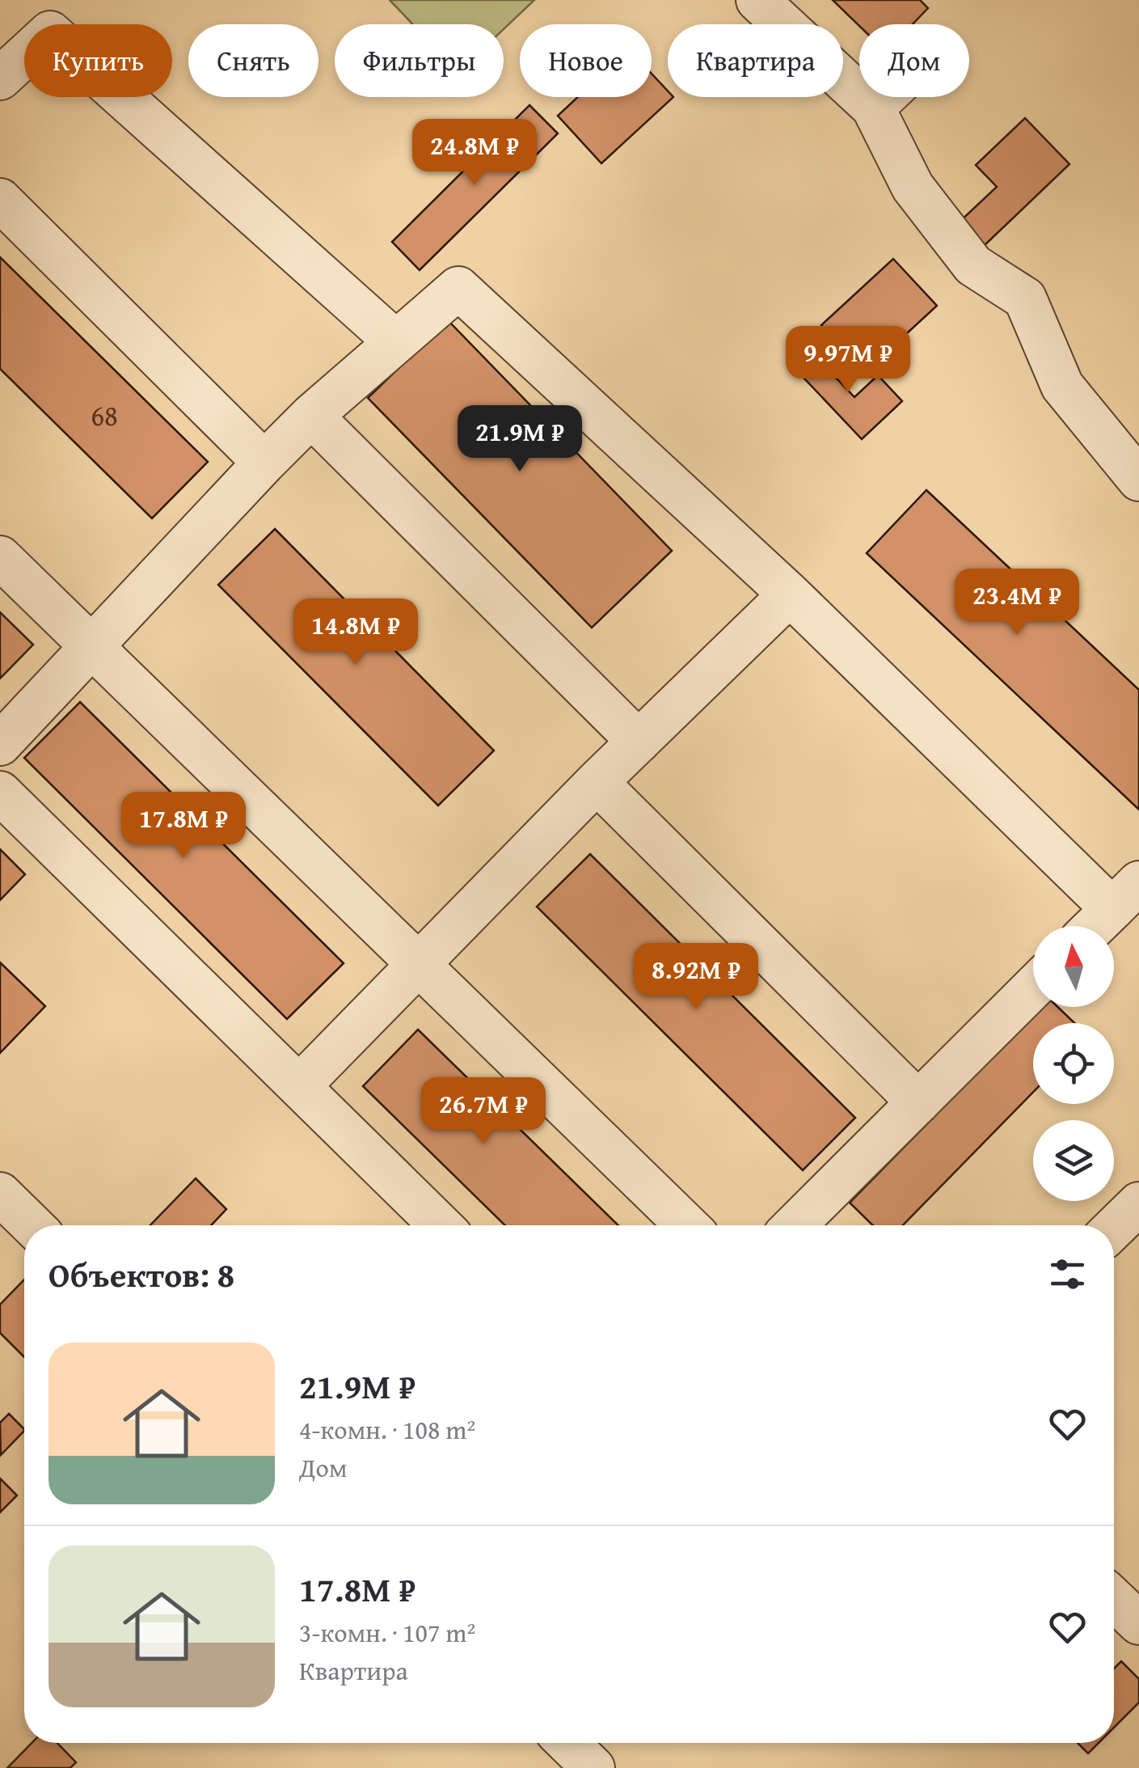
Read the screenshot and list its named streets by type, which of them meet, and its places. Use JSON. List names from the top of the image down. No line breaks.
{"house_numbers":["68"],"north":"top","page":{"chip":["Купить","Снять","Фильтры","Новое","Квартира","Дом"],"price":["24.8M ₽","9.97M ₽","21.9M ₽","23.4M ₽","14.8M ₽","17.8M ₽","8.92M ₽","26.7M ₽"],"heading":"Объектов: 8","list":[{"name":"21.9M ₽","note":"4-комн. · 108 m² · Дом"},{"name":"17.8M ₽","note":"3-комн. · 107 m² · Квартира"}]}}
